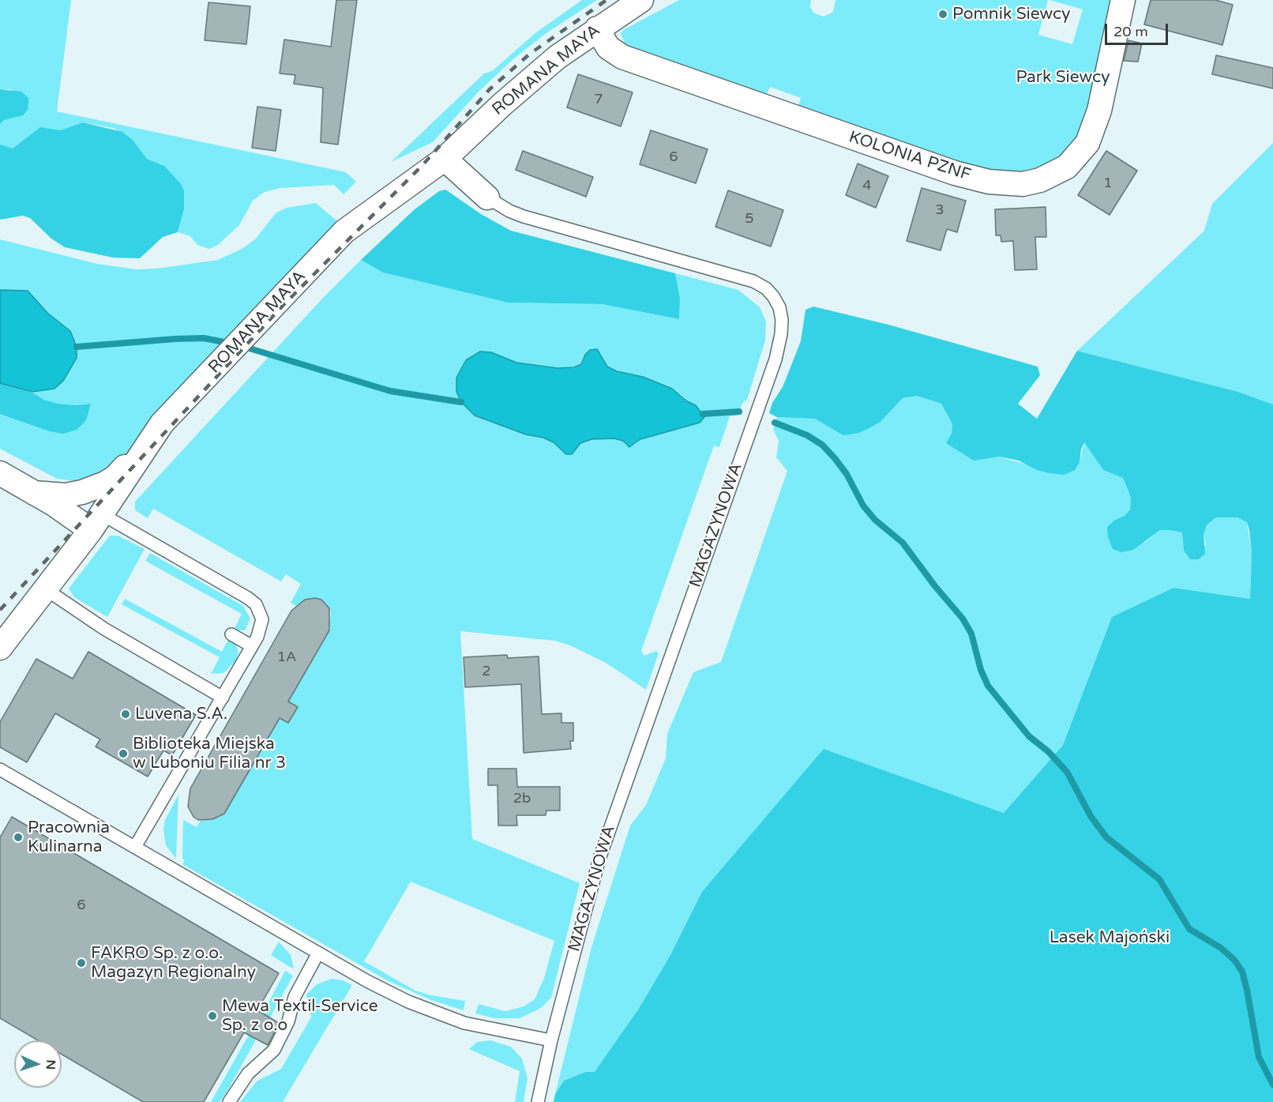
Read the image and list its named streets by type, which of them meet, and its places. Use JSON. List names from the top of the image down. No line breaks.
{"streets":{"street":["ROMANA MAYA","KOLONIA PZNF","MAGAZYNOWA"]},"crossings":[["ROMANA MAYA","KOLONIA PZNF"],["ROMANA MAYA","MAGAZYNOWA"]],"parks":["Park Siewcy","Lasek Majoński"],"places":["Pomnik Siewcy","Luvena S.A.","Biblioteka Miejska w Luboniu Filia nr 3","Pracownia Kulinarna","FAKRO Sp. z o.o. Magazyn Regionalny","Mewa Textil-Service Sp. z o.o"],"house_numbers":["7","6","1","4","3","5","1A","2","2b","6"],"scale_bar":"20 m","north":"right"}
